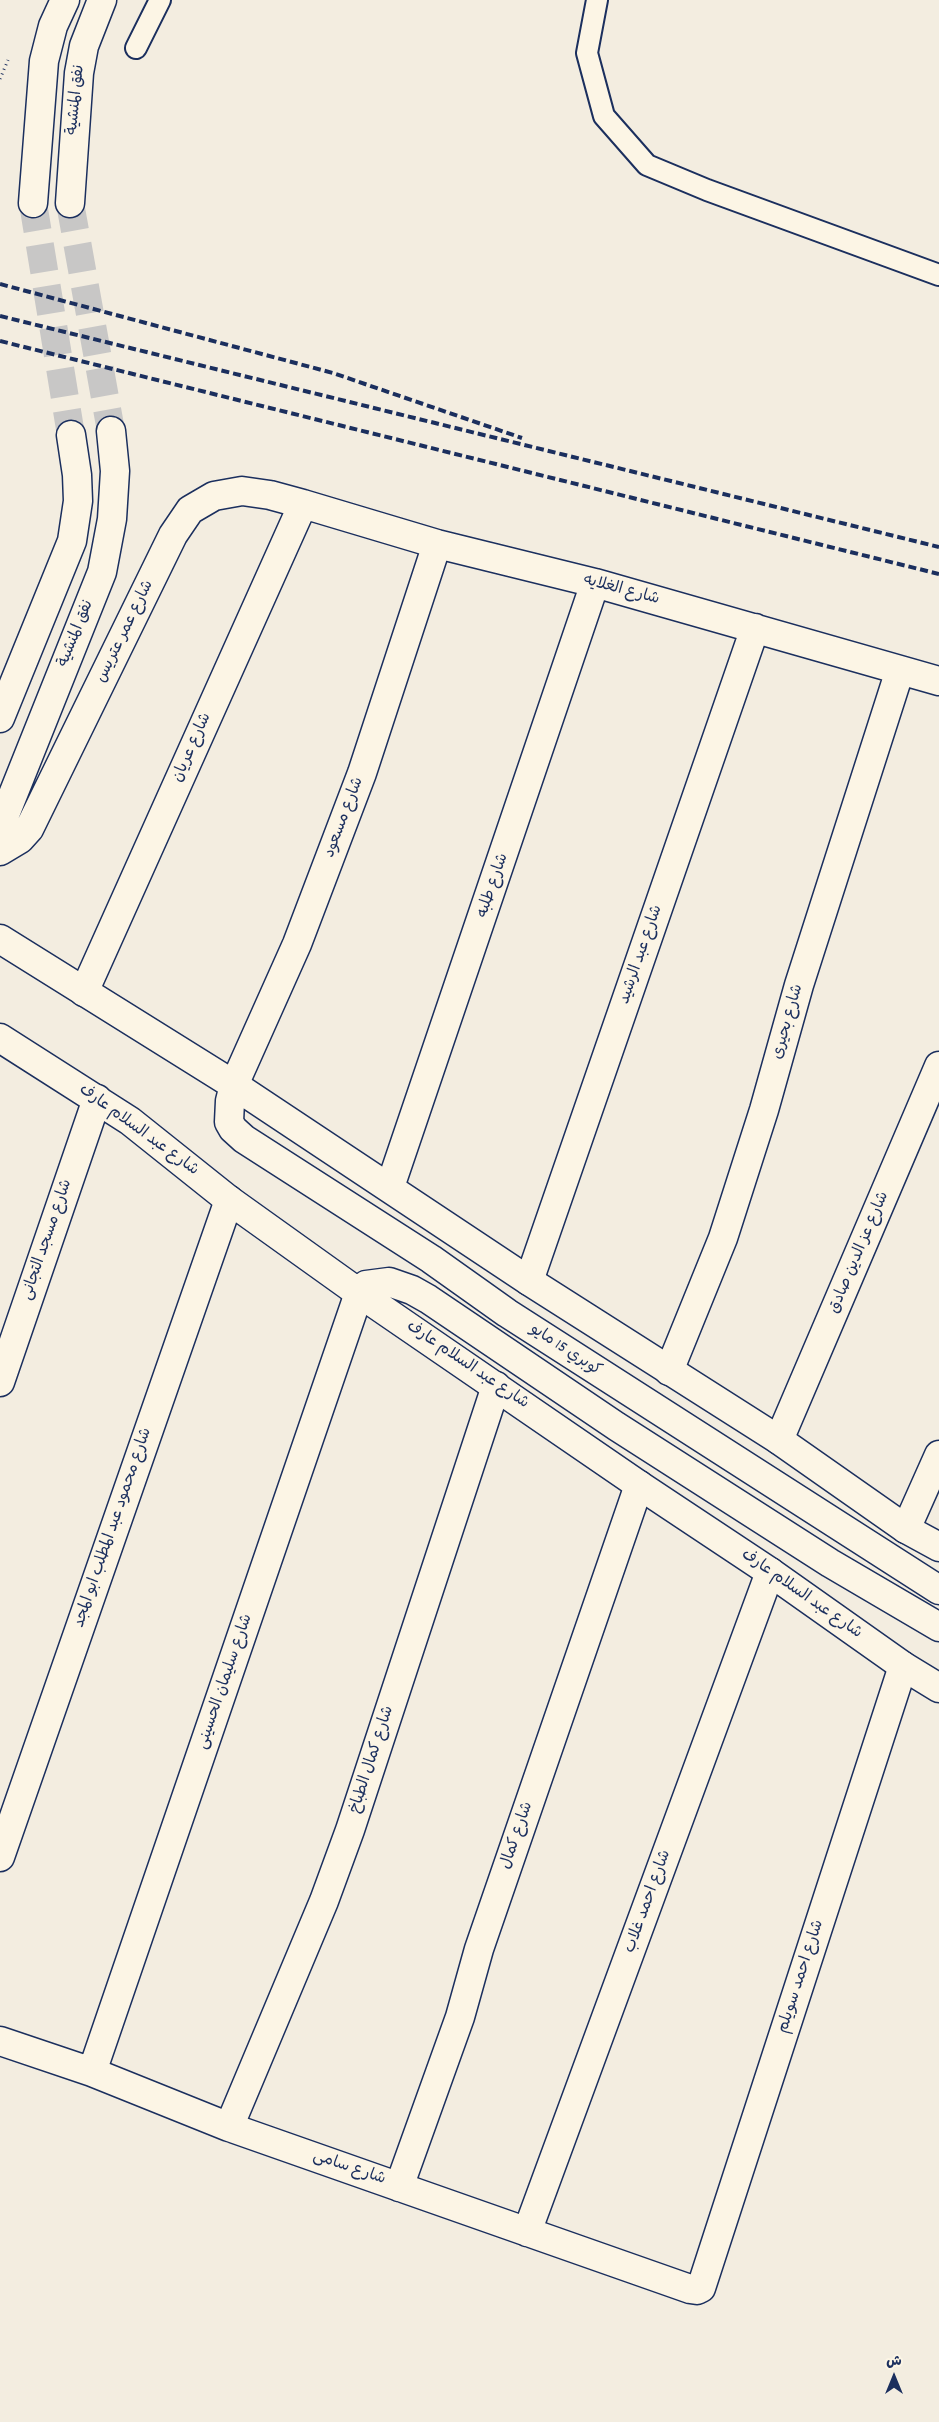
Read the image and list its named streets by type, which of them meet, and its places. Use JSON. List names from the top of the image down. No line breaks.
{"streets":{"street":["نفق المنشية","شارع الغلايه","شارع عمر عتريس","شارع عريان","شارع مسعود","شارع طلبه","شارع عبد الرشيد","شارع بحيرى","شارع عبد السلام عارف","شارع مسجد التجانى","شارع عز الدين صادق","كوبري 15 مايو","شارع محمود عبد المطلب ابو المجد","شارع سليمان الحسينى","شارع كمال الطباخ","شارع كمال","شارع احمد غلاب","شارع احمد سويلم","شارع سامى"]},"crossings":[["شارع الغلايه","شارع عمر عتريس"],["شارع الغلايه","شارع عريان"],["شارع الغلايه","شارع مسعود"],["شارع الغلايه","شارع طلبه"],["شارع الغلايه","شارع عبد الرشيد"],["شارع الغلايه","شارع بحيرى"],["شارع عمر عتريس","شارع عريان"],["شارع مسعود","كوبري 15 مايو"],["شارع عبد السلام عارف","شارع مسجد التجانى"],["شارع عبد السلام عارف","كوبري 15 مايو"],["شارع عبد السلام عارف","شارع محمود عبد المطلب ابو المجد"],["شارع عبد السلام عارف","شارع سليمان الحسينى"],["شارع عبد السلام عارف","شارع كمال الطباخ"],["شارع عبد السلام عارف","شارع كمال"],["شارع عبد السلام عارف","شارع احمد غلاب"],["شارع عبد السلام عارف","شارع احمد سويلم"],["كوبري 15 مايو","شارع سليمان الحسينى"],["شارع سليمان الحسينى","شارع سامى"],["شارع كمال الطباخ","شارع سامى"],["شارع كمال","شارع سامى"],["شارع احمد غلاب","شارع سامى"],["شارع احمد سويلم","شارع سامى"]],"north":"top"}
